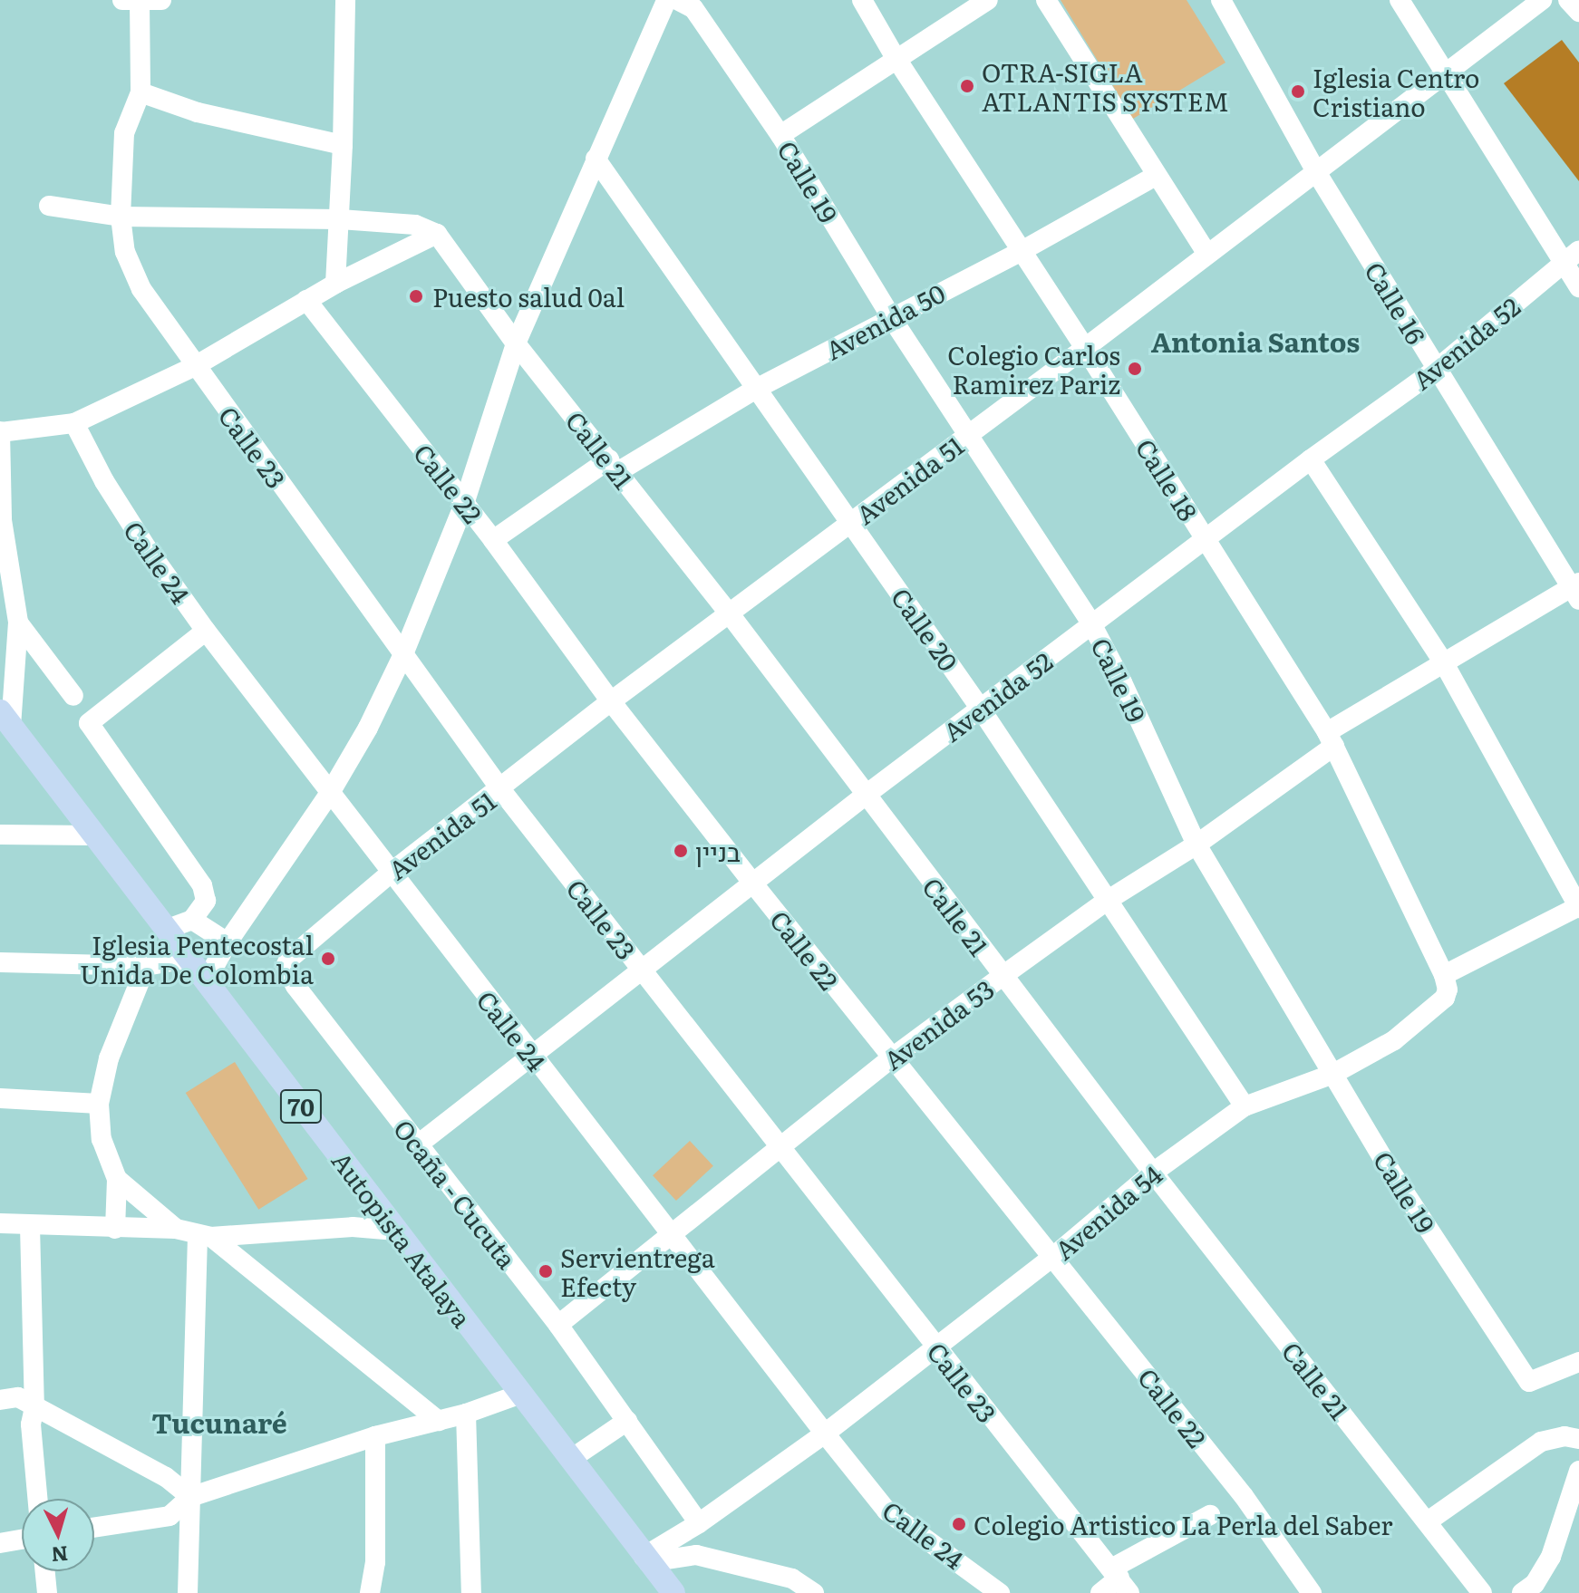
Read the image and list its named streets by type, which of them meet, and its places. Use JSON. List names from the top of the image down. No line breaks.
{"streets":{"main road":["70","Autopista Atalaya"],"street":["Calle 19","Calle 16","Avenida 50","Avenida 52","Calle 23","Calle 21","Avenida 51","Calle 18","Calle 22","Calle 24","Calle 20","Avenida 53","Ocaña - Cucuta","Avenida 54"]},"crossings":[["Calle 19","Avenida 50"],["Calle 19","Avenida 52"],["Calle 19","Avenida 51"],["Calle 19","Avenida 53"],["Calle 19","Avenida 54"],["Calle 16","Avenida 52"],["Calle 16","Avenida 51"],["Calle 16","Avenida 53"],["Avenida 50","Calle 21"],["Avenida 50","Calle 18"],["Avenida 50","Calle 22"],["Avenida 50","Calle 20"],["Avenida 52","Calle 23"],["Avenida 52","Calle 21"],["Avenida 52","Calle 18"],["Avenida 52","Calle 22"],["Avenida 52","Calle 24"],["Avenida 52","Calle 20"],["Avenida 52","Ocaña - Cucuta"],["Calle 23","Avenida 51"],["Calle 23","Avenida 53"],["Calle 23","Avenida 54"],["Calle 21","Avenida 51"],["Calle 21","Avenida 53"],["Calle 21","Avenida 54"],["Avenida 51","Calle 18"],["Avenida 51","Calle 22"],["Avenida 51","Calle 24"],["Avenida 51","Calle 20"],["Avenida 51","Ocaña - Cucuta"],["Calle 18","Avenida 53"],["Calle 18","Avenida 54"],["Calle 22","Avenida 53"],["Calle 22","Avenida 54"],["Calle 24","Avenida 53"],["Calle 24","Avenida 54"],["Calle 20","Avenida 53"],["Calle 20","Avenida 54"],["Avenida 53","Ocaña - Cucuta"],["Ocaña - Cucuta","Avenida 54"],["Avenida 54","Autopista Atalaya"]],"districts":["Antonia Santos","Tucunaré"],"places":["OTRA-SIGLA ATLANTIS SYSTEM","Iglesia Centro Cristiano","Puesto salud 0al","Colegio Carlos Ramirez Pariz","בניין","Iglesia Pentecostal Unida De Colombia","Servientrega Efecty","Colegio Artistico La Perla del Saber"],"north":"bottom"}
